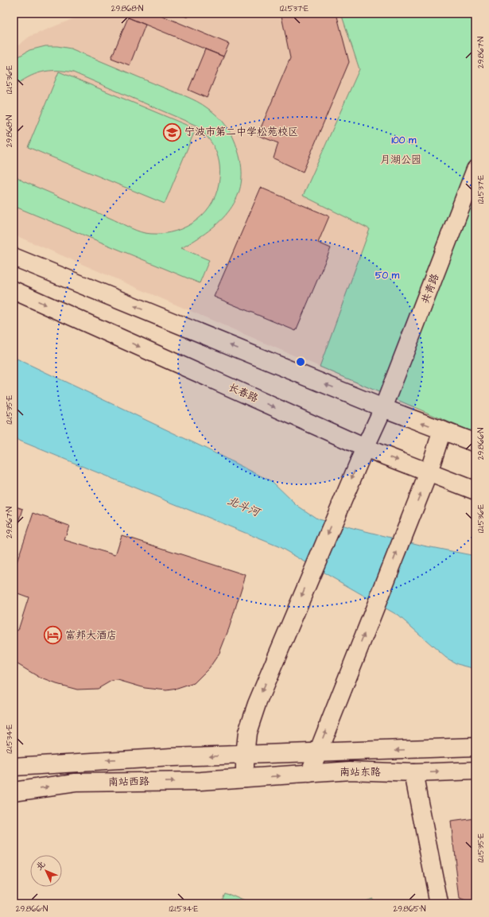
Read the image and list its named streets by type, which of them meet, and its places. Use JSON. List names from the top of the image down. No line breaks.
{"streets":{"main road":["共青路","长春路","南站东路","南站西路"]},"crossings":[["共青路","长春路"],["共青路","南站东路"],["共青路","南站西路"],["南站东路","南站西路"]],"water":["北斗河"],"parks":["月湖公园"],"places":{"school or university":["宁波市第二中学松苑校区"],"hotel":["富邦大酒店"]},"north":"top left","coordinates":["29.868°N","121.537°E","29.867°N","121.536°E","121.535°E","29.866°N","121.534°E","29.865°N"],"rings":["100 m","50 m"]}
